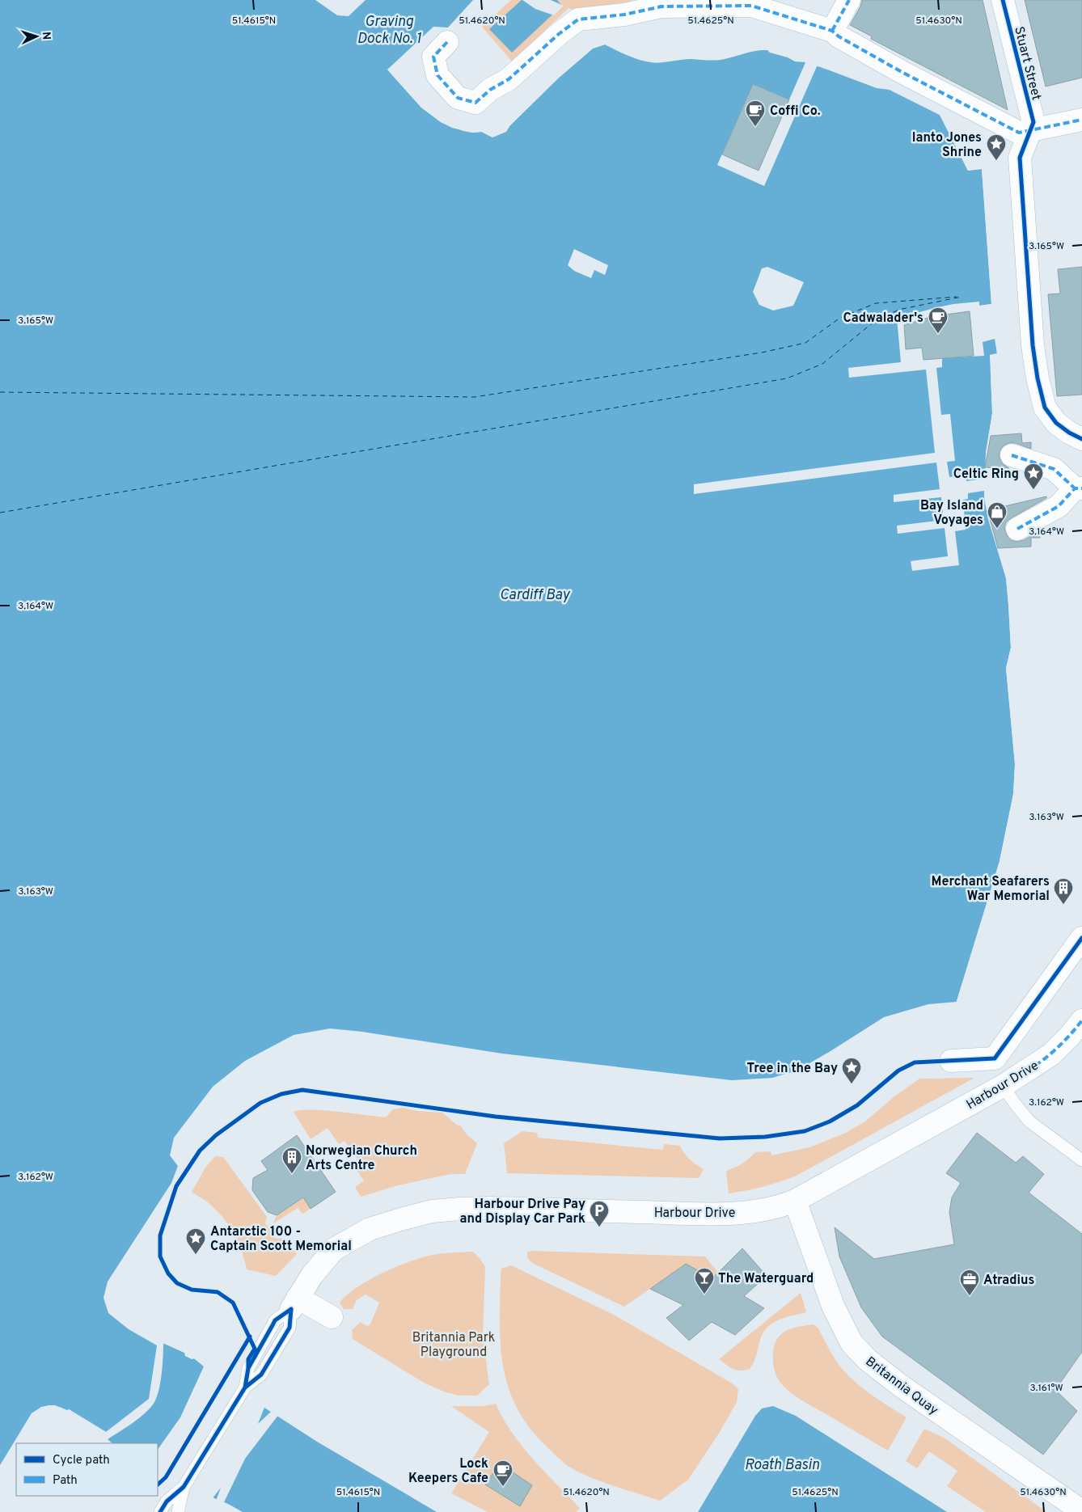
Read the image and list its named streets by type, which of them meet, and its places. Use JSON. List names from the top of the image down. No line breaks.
{"streets":{"street":["Stuart Street","Harbour Drive","Britannia Quay"]},"crossings":[["Harbour Drive","Britannia Quay"]],"water":["Graving Dock No. 1","Cardiff Bay","Roath Basin"],"parks":["Britannia Park Playground"],"places":{"cafe":["Coffi Co.","Cadwalader's","Lock Keepers Cafe"],"place":["Ianto Jones Shrine","Celtic Ring","Tree in the Bay","Antarctic 100 - Captain Scott Memorial"],"shop":["Bay Island Voyages"],"building":["Merchant Seafarers War Memorial","Norwegian Church Arts Centre"],"parking":["Harbour Drive Pay and Display Car Park"],"bar":["The Waterguard"],"office":["Atradius"]},"legend":["Cycle path","Path"],"north":"right","coordinates":["51.4615°N","51.4620°N","51.4625°N","51.4630°N","3.165°W","3.164°W","3.163°W","3.162°W","3.161°W"]}
